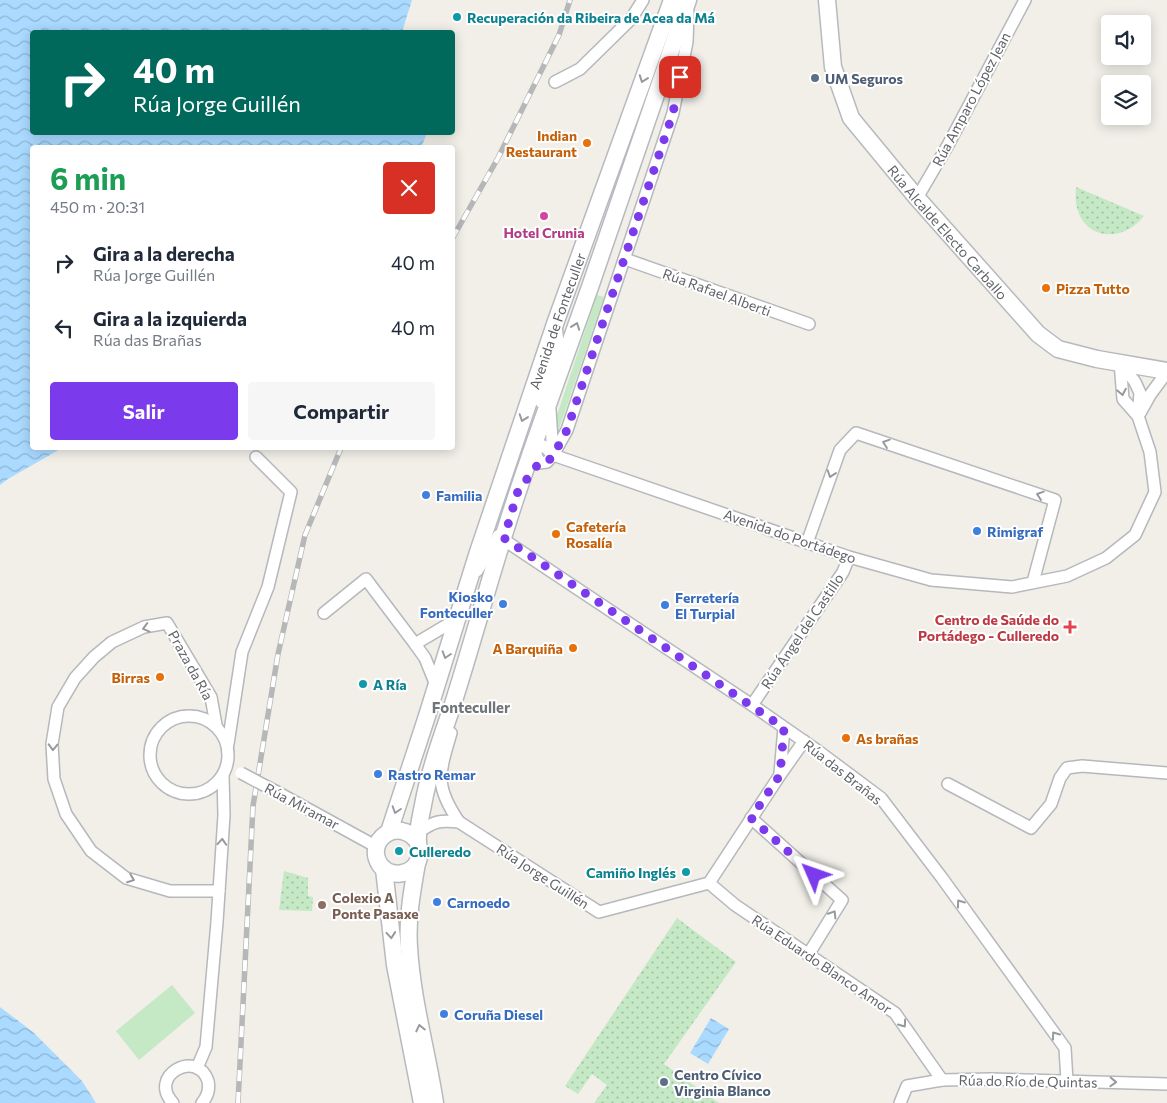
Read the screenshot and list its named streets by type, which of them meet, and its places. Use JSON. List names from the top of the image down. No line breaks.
{"streets":{"main road":["Rúa Alcalde Electo Carballo","Avenida de Fonteculler"],"street":["Rúa Amparo López Jean","Rúa Rafael Alberti","Avenida do Portádego","Rúa Ángel del Castillo","Praza da Ría","Rúa das Brañas","Rúa Miramar","Rúa Jorge Guillén","Rúa Eduardo Blanco Amor","Rúa do Río de Quintas"]},"crossings":[["Rúa Amparo López Jean","Rúa Alcalde Electo Carballo"],["Rúa Alcalde Electo Carballo","Avenida do Portádego"],["Avenida de Fonteculler","Avenida do Portádego"],["Avenida de Fonteculler","Rúa das Brañas"],["Avenida de Fonteculler","Rúa Miramar"],["Avenida de Fonteculler","Rúa Jorge Guillén"],["Avenida do Portádego","Rúa Ángel del Castillo"],["Rúa Ángel del Castillo","Rúa das Brañas"],["Praza da Ría","Rúa Miramar"],["Rúa das Brañas","Rúa do Río de Quintas"],["Rúa Jorge Guillén","Rúa Eduardo Blanco Amor"],["Rúa Eduardo Blanco Amor","Rúa do Río de Quintas"]],"one_way":["Rúa das Brañas","Rúa Eduardo Blanco Amor","Rúa do Río de Quintas"],"districts":["Fonteculler"],"places":{"other":["Recuperación da Ribeira de Acea da Má","UM Seguros","Indian Restaurant","Hotel Crunia","Pizza Tutto","Familia","Rimigraf","Cafetería Rosalía","Kiosko Fonteculler","Ferretería El Turpial","A Barquiña","Birras","A Ría","As brañas","Rastro Remar","Culleredo","Camiño Inglés","Carnoedo","Colexio A Ponte Pasaxe","Coruña Diesel","Centro Cívico Virginia Blanco"],"health":["Centro de Saúde do Portádego - Culleredo"]},"page":{"turn":["40 m","Rúa Jorge Guillén"],"heading":["6 min","450 m · 20:31"],"list":[{"name":"Gira a la derecha","note":"Rúa Jorge Guillén","value":"40 m"},{"name":"Gira a la izquierda","note":"Rúa das Brañas","value":"40 m"}],"buttons":["Salir","Compartir"]}}
